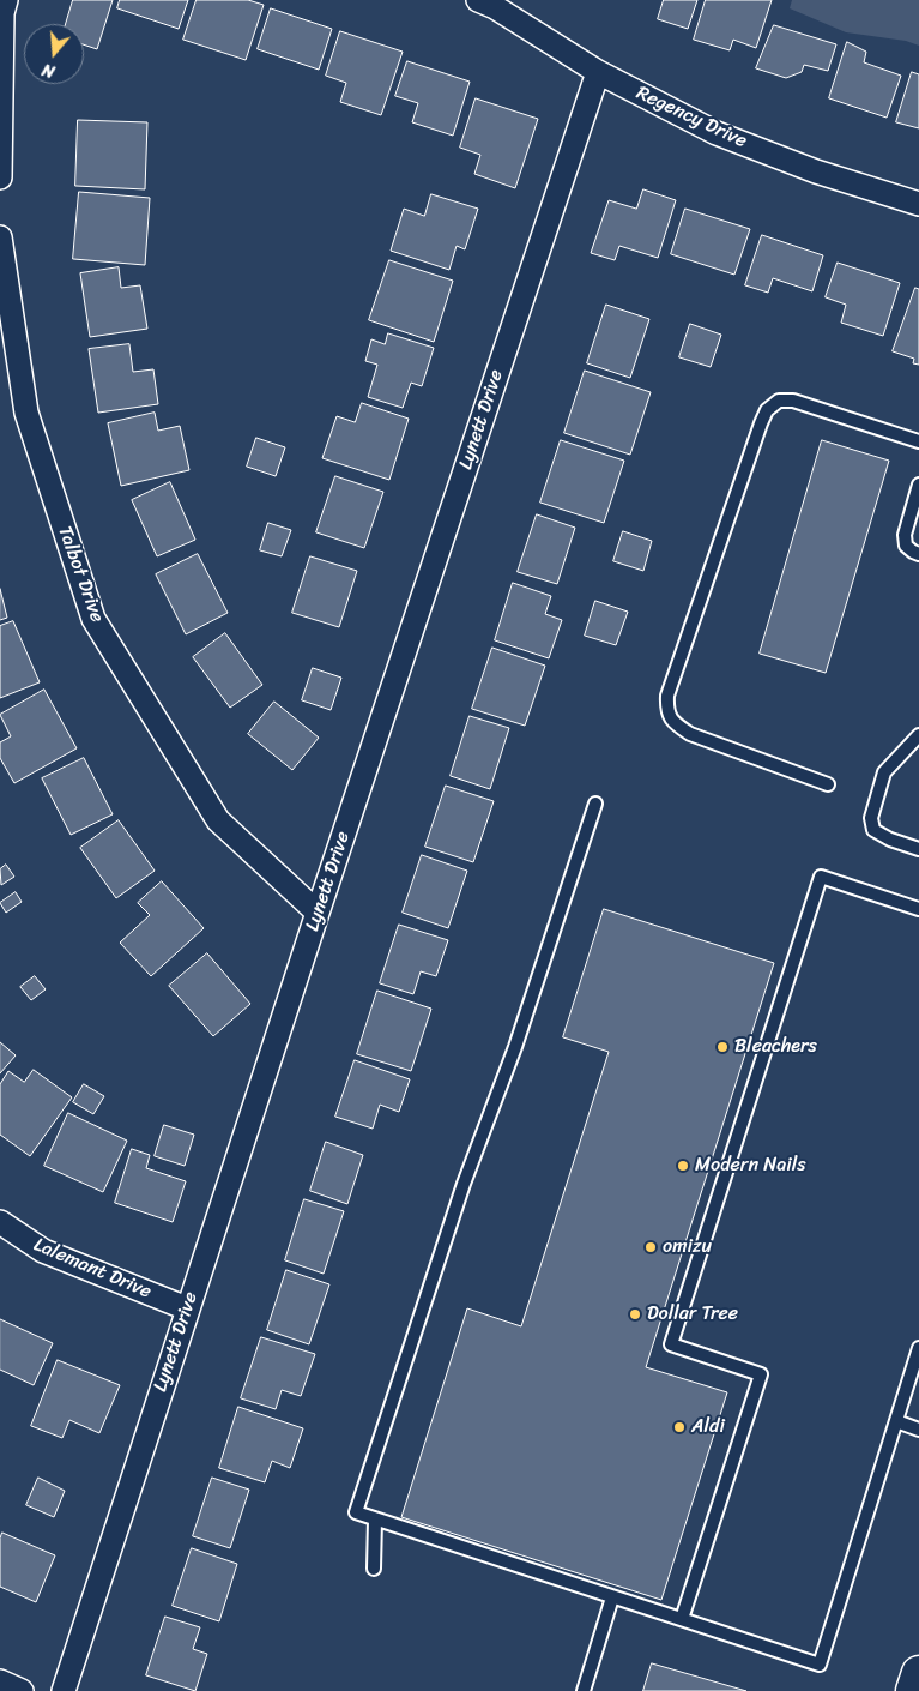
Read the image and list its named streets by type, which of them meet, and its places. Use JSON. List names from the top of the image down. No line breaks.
{"streets":{"street":["Regency Drive","Lynett Drive","Talbot Drive","Lalemant Drive"]},"crossings":[["Regency Drive","Lynett Drive"],["Lynett Drive","Talbot Drive"],["Lynett Drive","Lalemant Drive"]],"places":["Bleachers","Modern Nails","omizu","Dollar Tree","Aldi"],"north":"bottom"}
